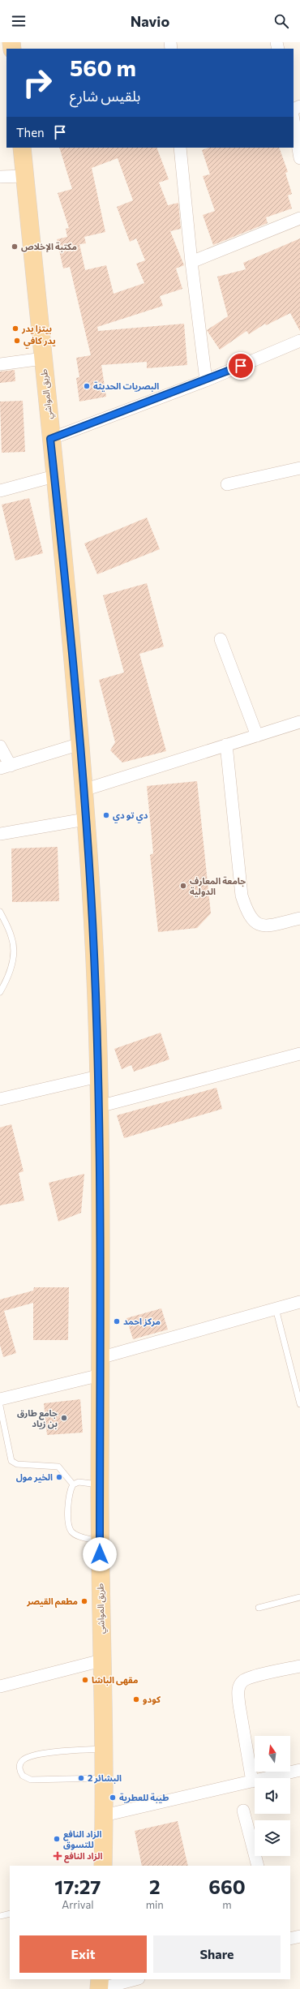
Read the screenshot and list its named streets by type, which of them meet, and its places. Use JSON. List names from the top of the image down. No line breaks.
{"streets":{"main road":["طريق المواشي"]},"places":{"other":["مكتبة الإخلاص","بيتزا يدر","يدر كافي","البصريات الحديثة","دي تو دي","جامعة المعارف الدولية","مركز احمد","جامع طارق بن زياد","الخير مول","مطعم القيصر","مقهى الباشا","كودو","البشائر 2","طيبة للعطرية","الزاد النافع للتسوق"],"health":["الزاد النافع"]},"north":"top","page":{"header":"Navio","turn":["560 m","بلقيس شارع"],"then":"Then","eta":["17:27","Arrival","2","min","660","m"],"buttons":["Exit","Share"]}}
